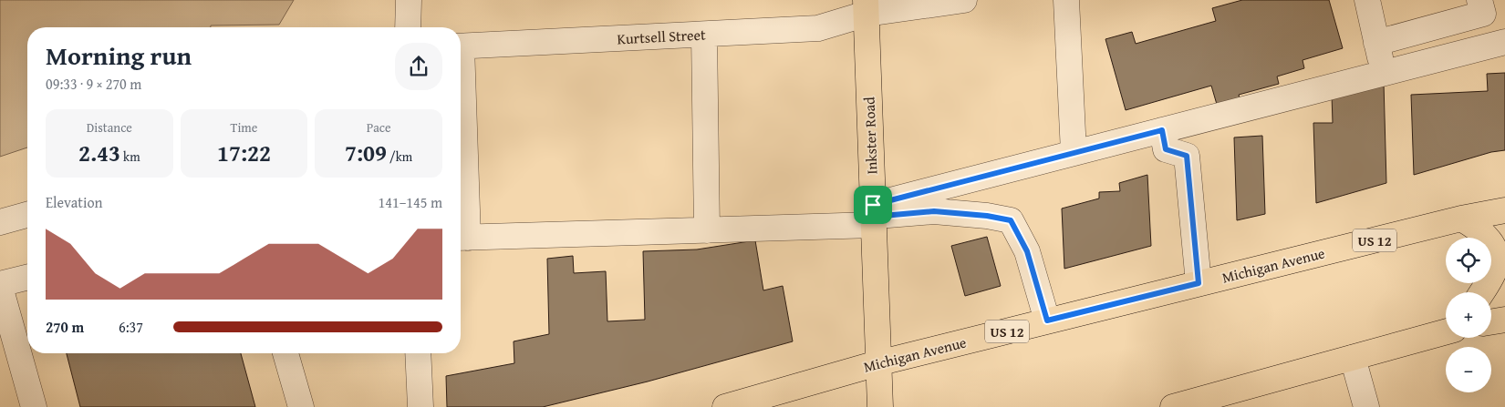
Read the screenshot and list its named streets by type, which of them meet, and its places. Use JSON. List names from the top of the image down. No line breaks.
{"streets":{"main road":["Inkster Road","US 12","Michigan Avenue"],"street":["Kurtsell Street"]},"crossings":[["Kurtsell Street","Inkster Road"],["Inkster Road","Michigan Avenue"]],"page":{"heading":["Morning run","09:33 · 9 × 270 m"],"stats":[["Distance","2.43 km"],["Time","17:22"],["Pace","7:09 /km"]],"chart":["Elevation","141–145 m"],"map_buttons":["+","−"],"list":[{"name":"270 m","note":"6:37"}]}}
